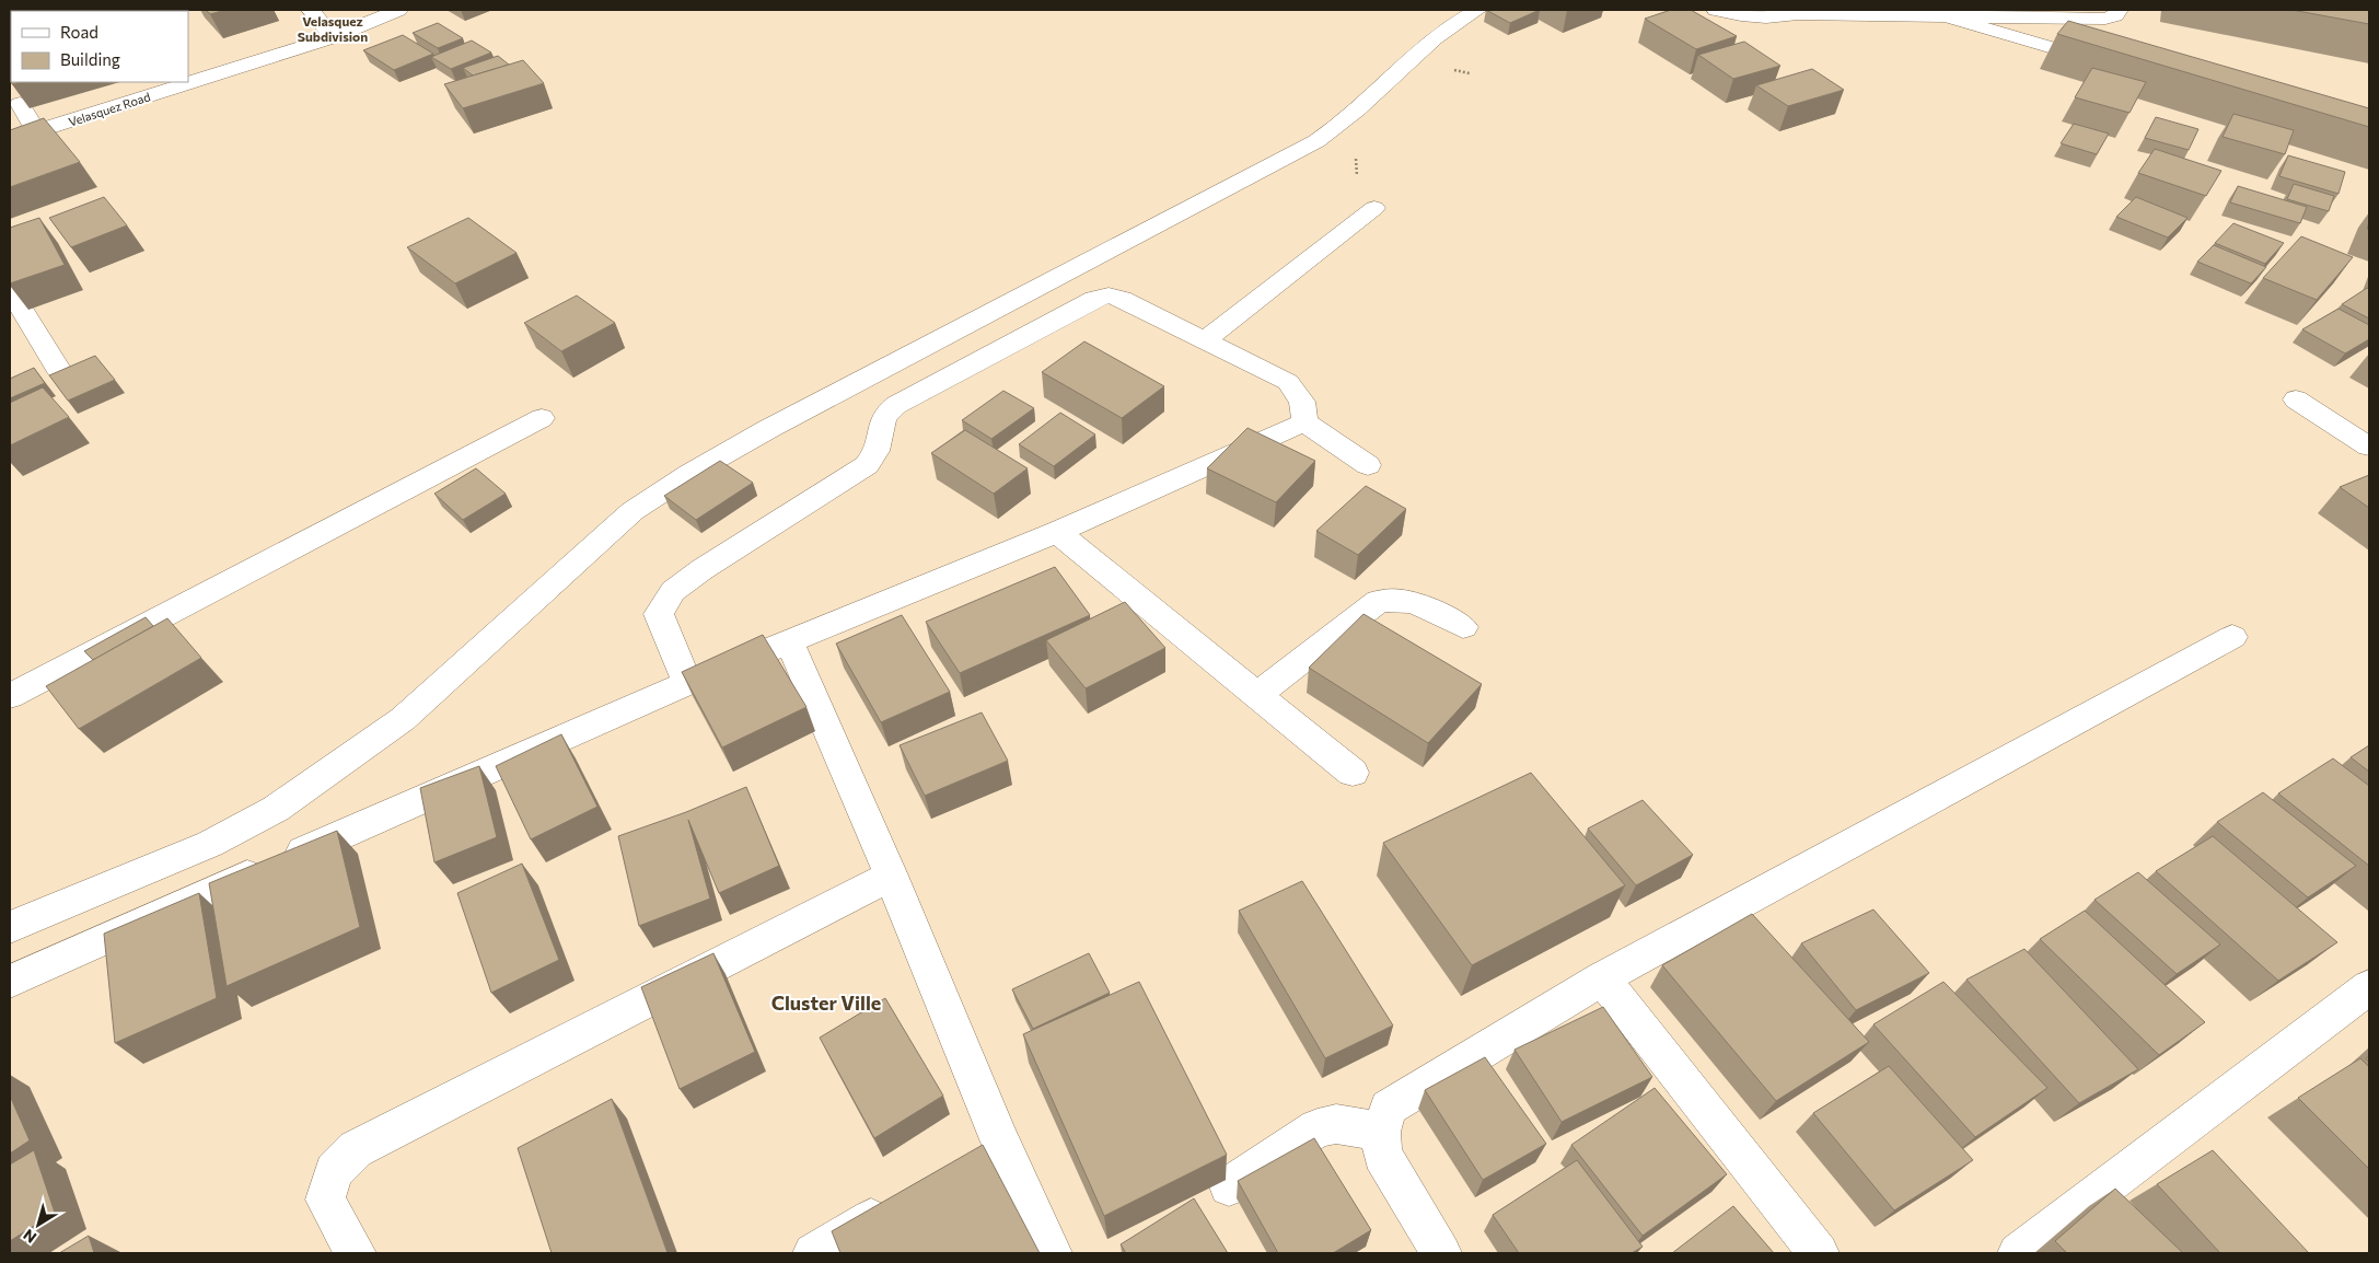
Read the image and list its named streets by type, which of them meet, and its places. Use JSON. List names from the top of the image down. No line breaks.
{"streets":{"street":["Velasquez Road"]},"districts":["Velasquez Subdivision","Cluster Ville"],"legend":["Road","Building"],"north":"bottom left"}
